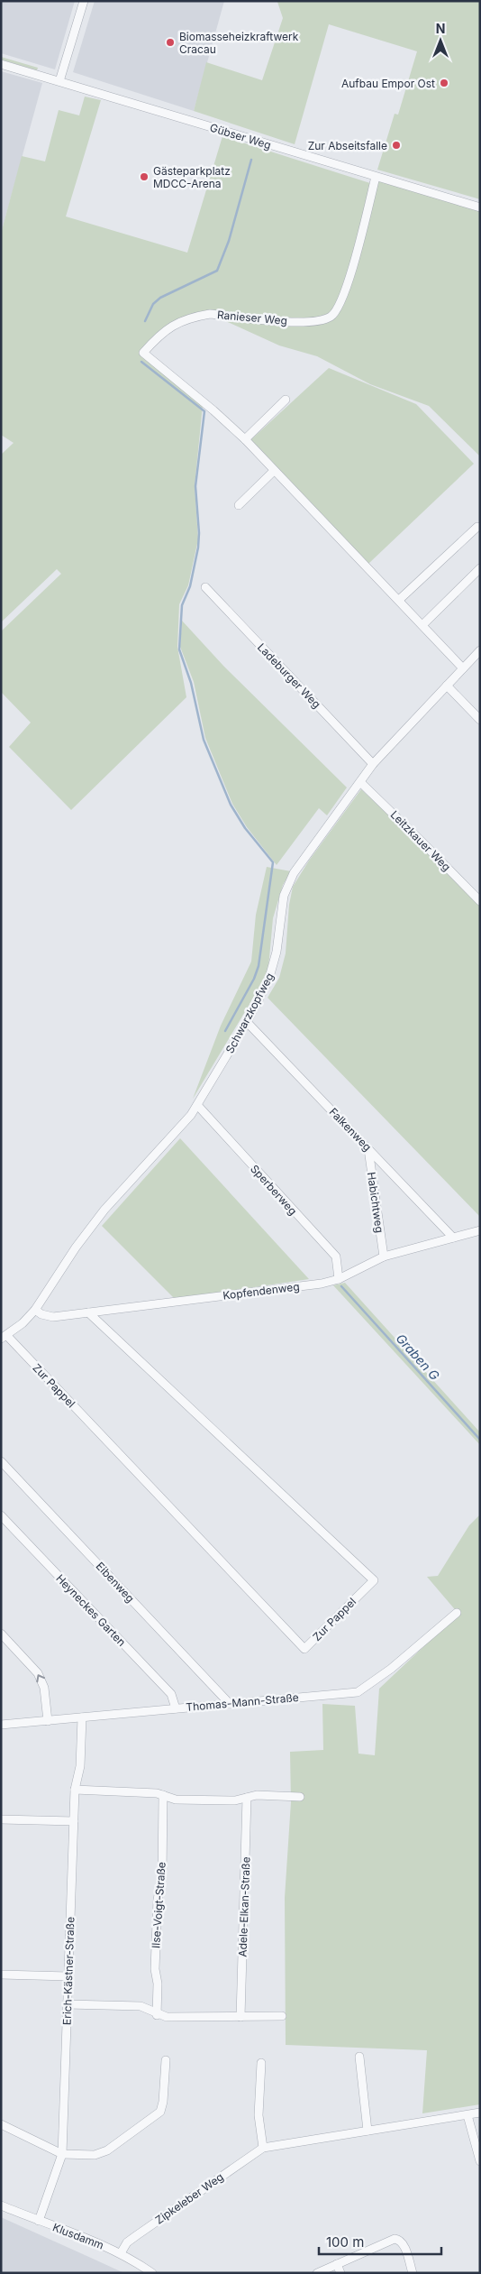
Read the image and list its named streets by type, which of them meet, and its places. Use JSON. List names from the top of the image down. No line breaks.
{"streets":{"street":["Gübser Weg","Ranieser Weg","Ladeburger Weg","Leitzkauer Weg","Schwarzkopfweg","Falkenweg","Sperberweg","Habichtweg","Kopfendenweg","Zur Pappel","Eibenweg","Heyneckes Garten","Thomas-Mann-Straße","Ilse-Voigt-Straße","Adele-Elkan-Straße","Erich-Kästner-Straße","Zipkeleber Weg","Klusdamm"]},"crossings":[["Gübser Weg","Ranieser Weg"],["Ranieser Weg","Schwarzkopfweg"],["Ladeburger Weg","Schwarzkopfweg"],["Leitzkauer Weg","Schwarzkopfweg"],["Schwarzkopfweg","Falkenweg"],["Schwarzkopfweg","Sperberweg"],["Schwarzkopfweg","Kopfendenweg"],["Schwarzkopfweg","Zur Pappel"],["Falkenweg","Habichtweg"],["Falkenweg","Kopfendenweg"],["Sperberweg","Kopfendenweg"],["Habichtweg","Kopfendenweg"],["Kopfendenweg","Zur Pappel"],["Eibenweg","Thomas-Mann-Straße"],["Heyneckes Garten","Thomas-Mann-Straße"],["Thomas-Mann-Straße","Erich-Kästner-Straße"],["Erich-Kästner-Straße","Klusdamm"],["Zipkeleber Weg","Klusdamm"]],"water":["Graben G"],"places":["Biomasseheizkraftwerk Cracau","Aufbau Empor Ost","Zur Abseitsfalle","Gästeparkplatz MDCC-Arena"],"scale_bar":"100 m","north":"top"}
